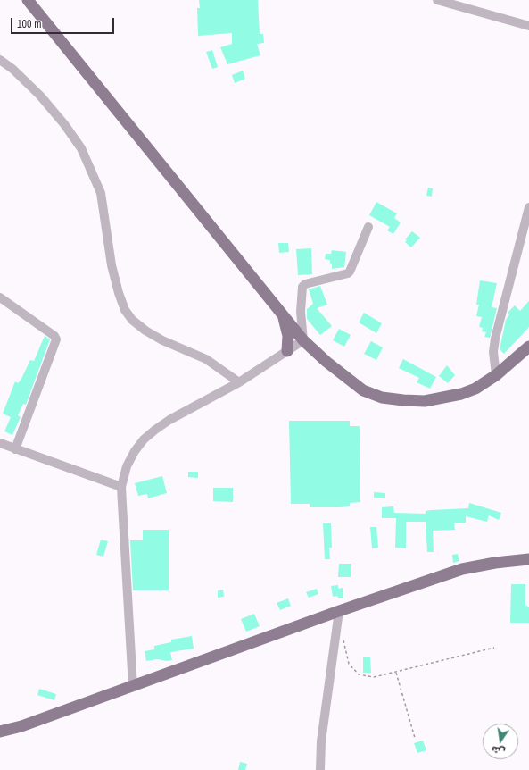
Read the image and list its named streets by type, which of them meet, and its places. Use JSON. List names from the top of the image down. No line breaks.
{"scale_bar":"100 m","north":"bottom"}
